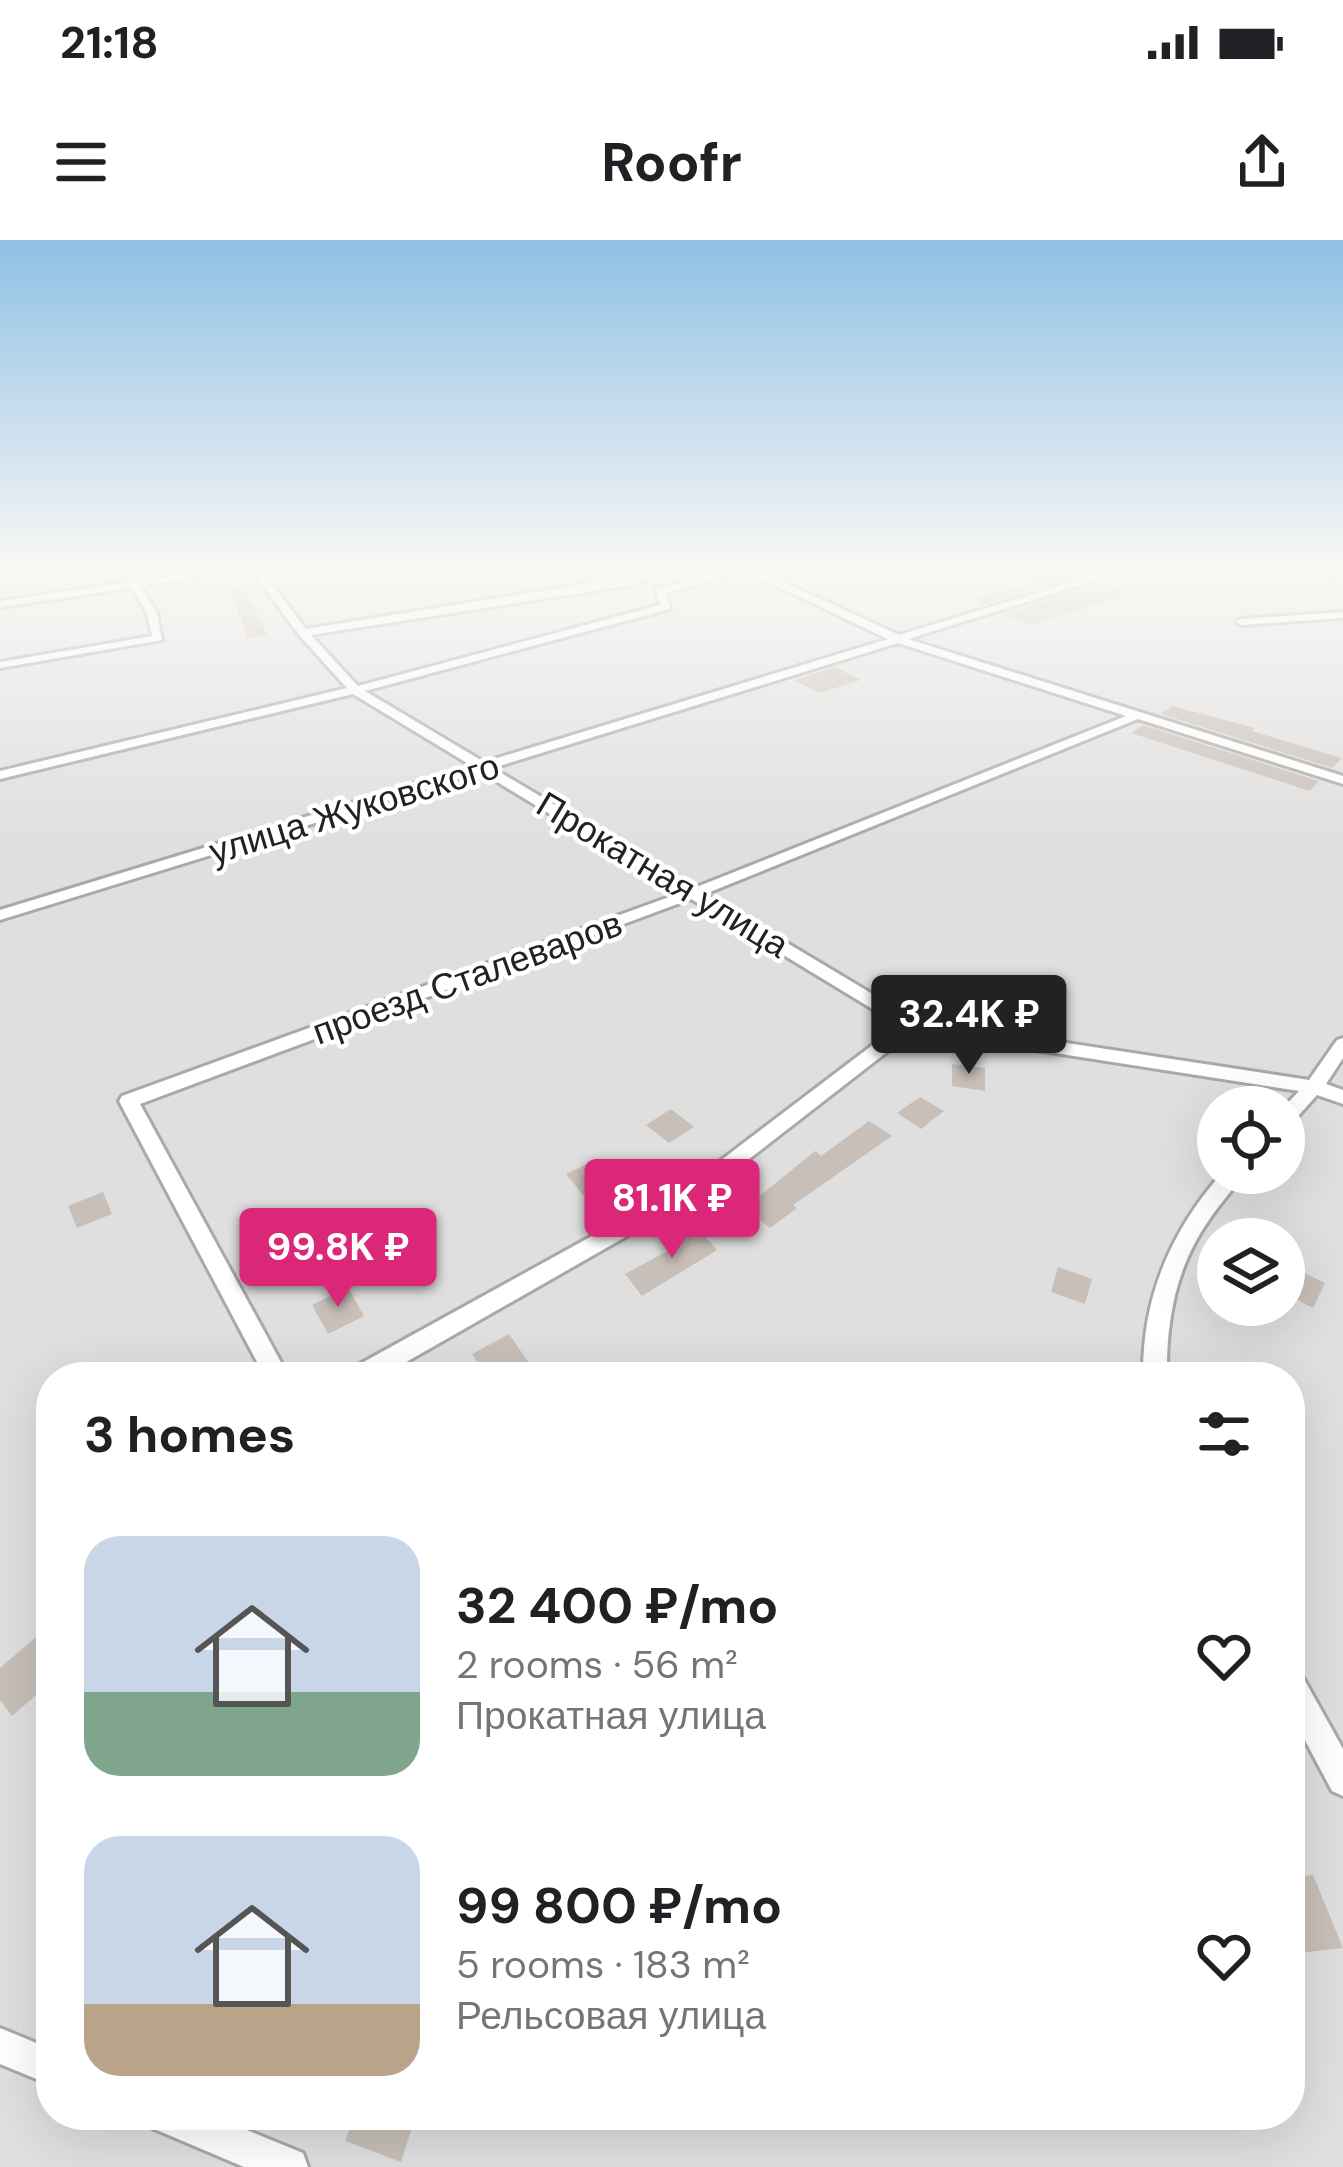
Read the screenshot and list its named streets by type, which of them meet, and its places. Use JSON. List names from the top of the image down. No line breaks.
{"streets":{"street":["улица Жуковского","Прокатная улица","проезд Сталеваров"]},"crossings":[["улица Жуковского","Прокатная улица"],["Прокатная улица","проезд Сталеваров"]],"page":{"status":"21:18","header":"Roofr","price":["32.4K ₽","81.1K ₽","99.8K ₽"],"heading":"3 homes","list":[{"name":"32 400 ₽/mo","note":"2 rooms · 56 m² · Прокатная улица"},{"name":"99 800 ₽/mo","note":"5 rooms · 183 m² · Рельсовая улица"}]}}
